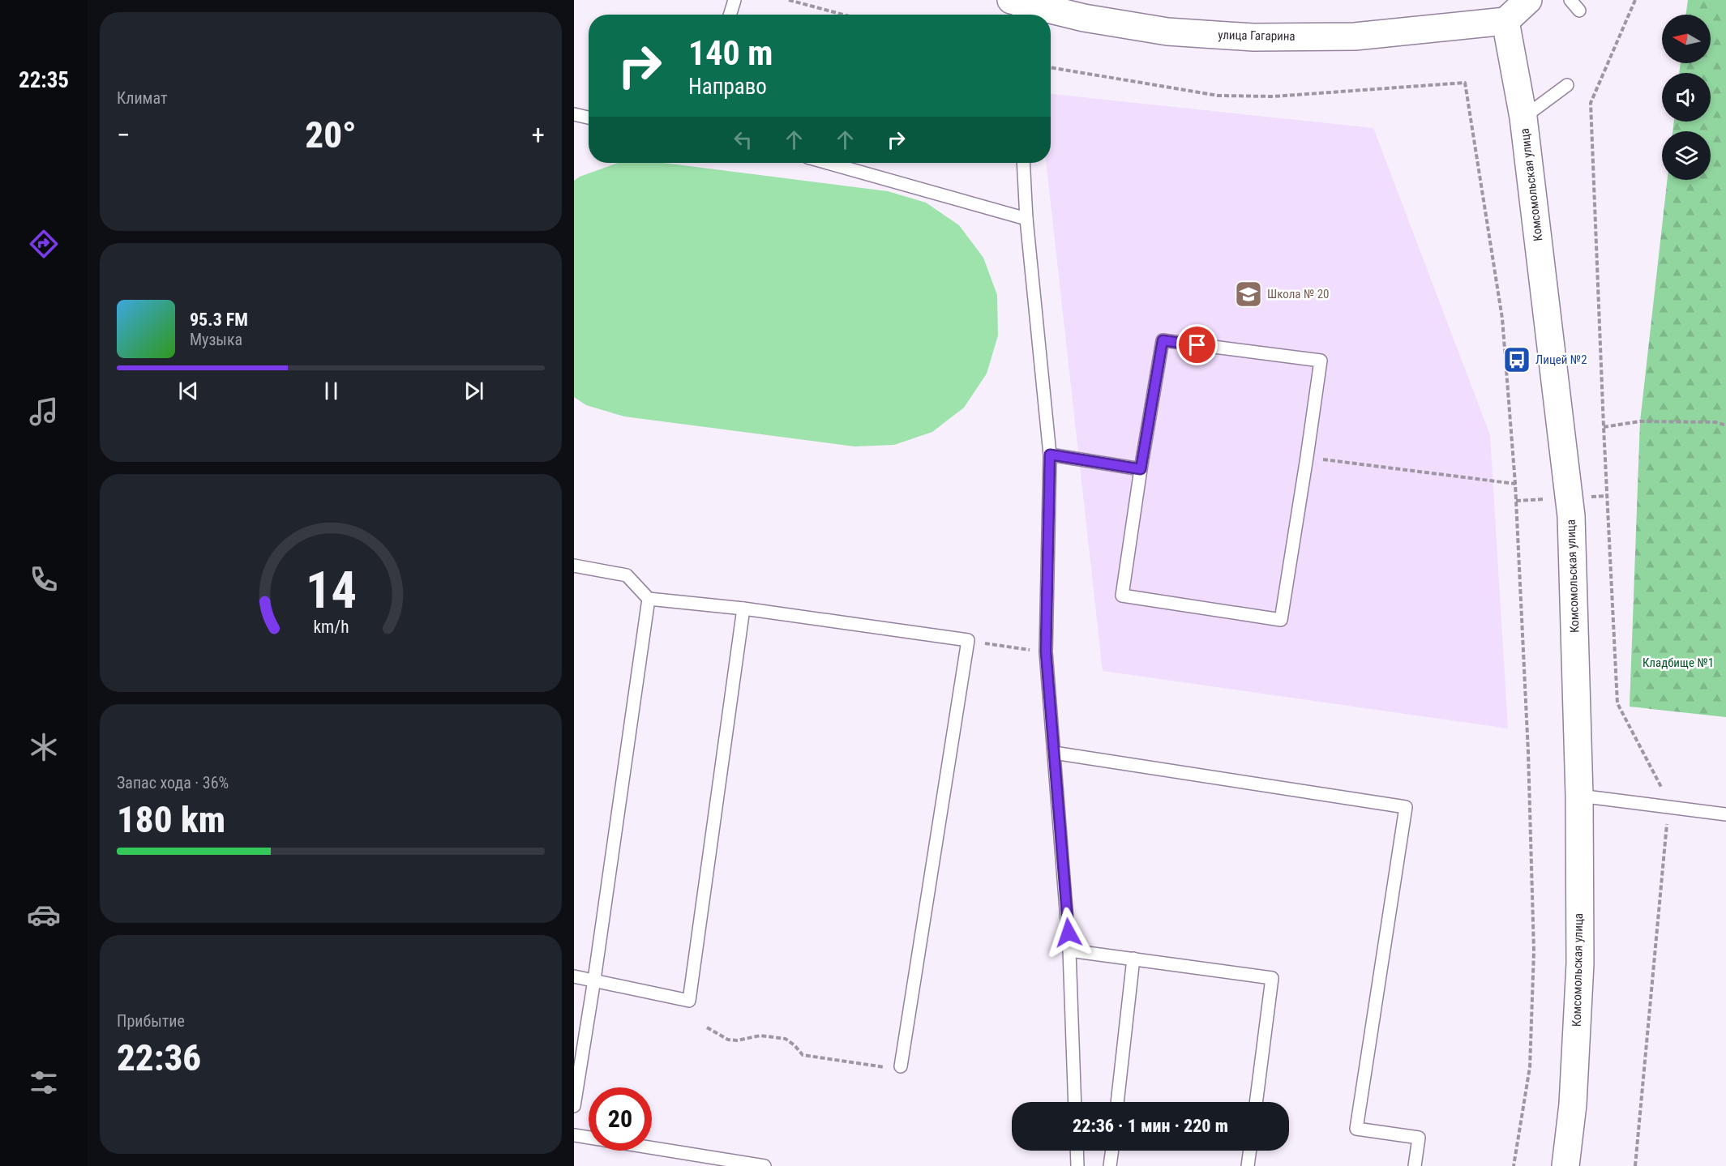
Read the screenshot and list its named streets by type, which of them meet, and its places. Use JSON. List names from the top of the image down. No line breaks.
{"streets":{"main road":["улица Гагарина","Комсомольская улица"]},"crossings":[["улица Гагарина","Комсомольская улица"]],"parks":["Кладбище №1"],"places":{"school or university":["Школа № 20"],"bus stop":["Лицей №2"]},"north":"left","page":{"tabs":"22:35","tile":["Климат",["Запас хода · 36%","180 km"],["Прибытие","22:36"]],"turn":["140 m","Направо"],"heat":["−","20°","+"],"song":["95.3 FM","Музыка"],"limit":"20","trip":"22:36 · 1 мин · 220 m","gauge":["14","km/h"]}}
